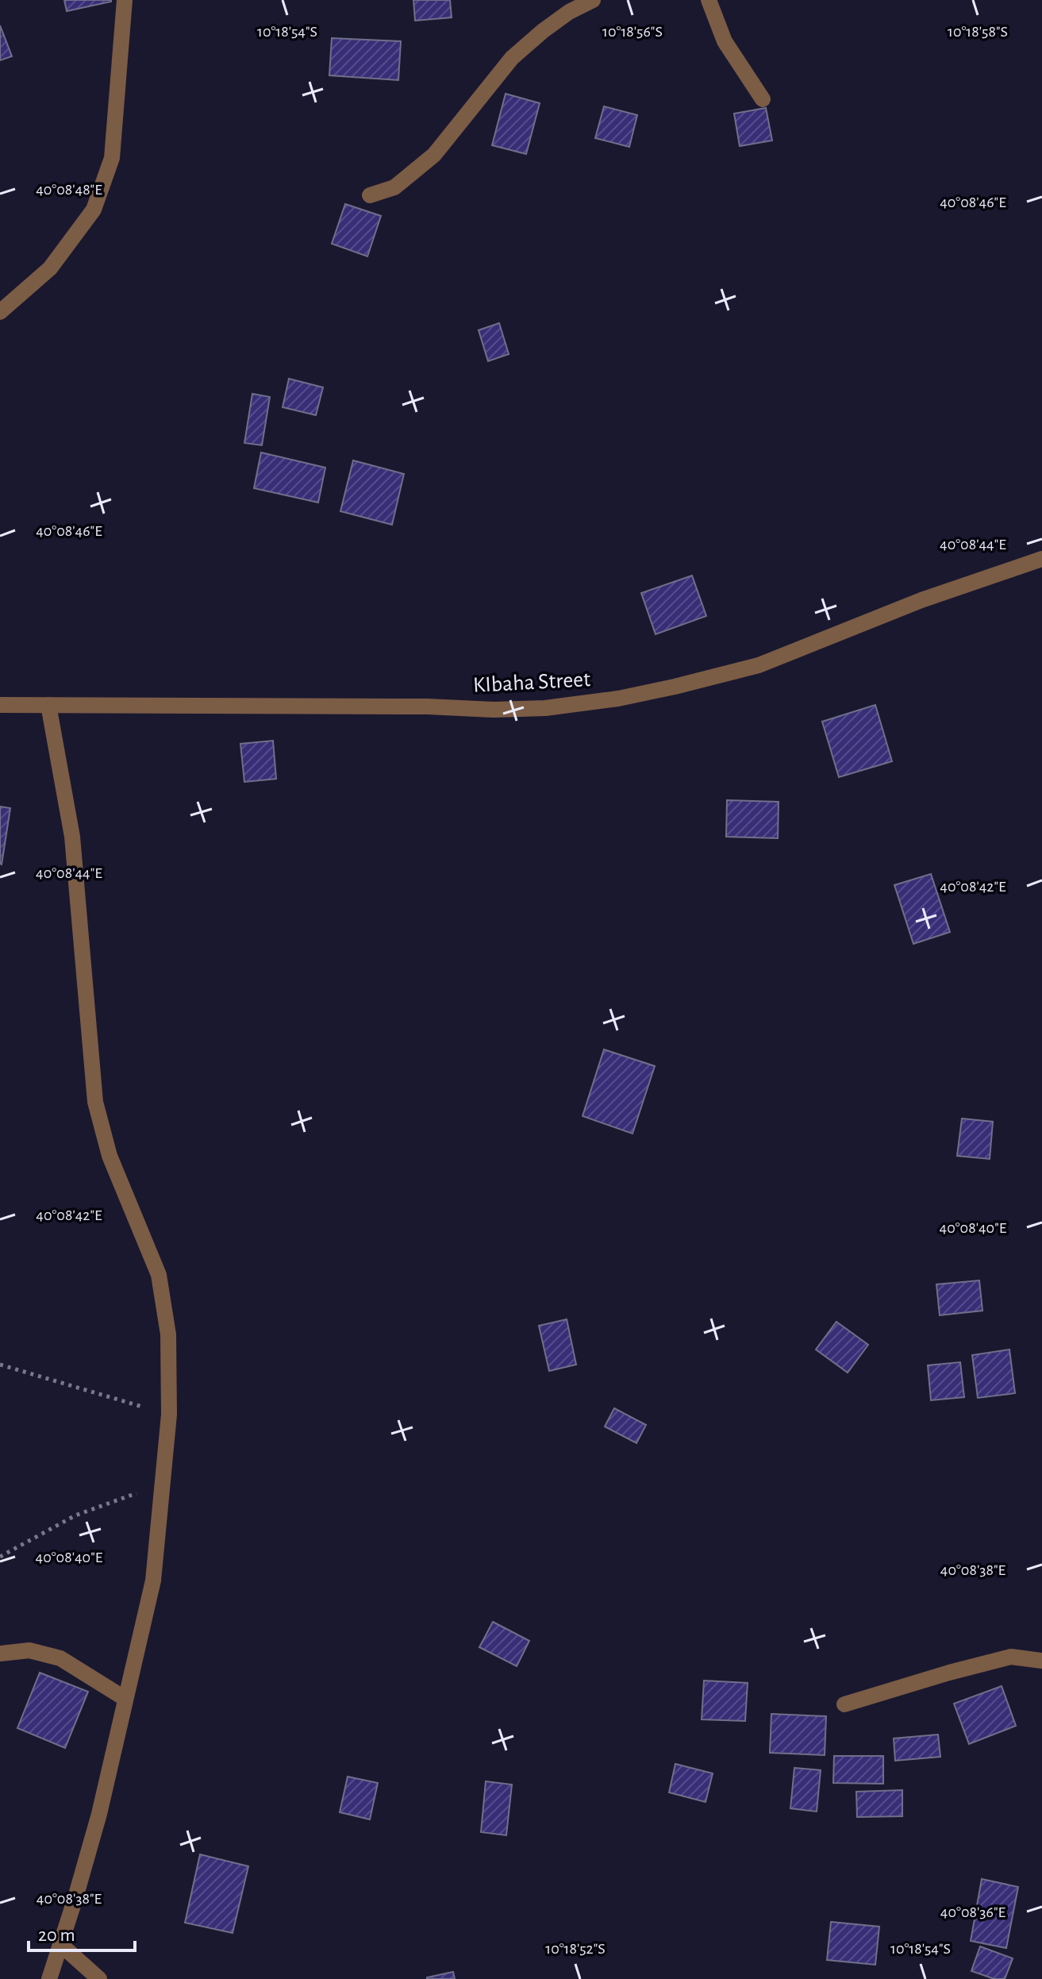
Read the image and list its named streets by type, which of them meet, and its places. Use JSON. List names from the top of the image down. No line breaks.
{"streets":{"street":["KIbaha Street"]},"scale_bar":"20 m","coordinates":["10°18'54\"S","10°18'56\"S","10°18'58\"S","40°08'48\"E","40°08'46\"E","40°08'44\"E","40°08'42\"E","40°08'40\"E","40°08'38\"E","40°08'36\"E","10°18'52\"S"]}
